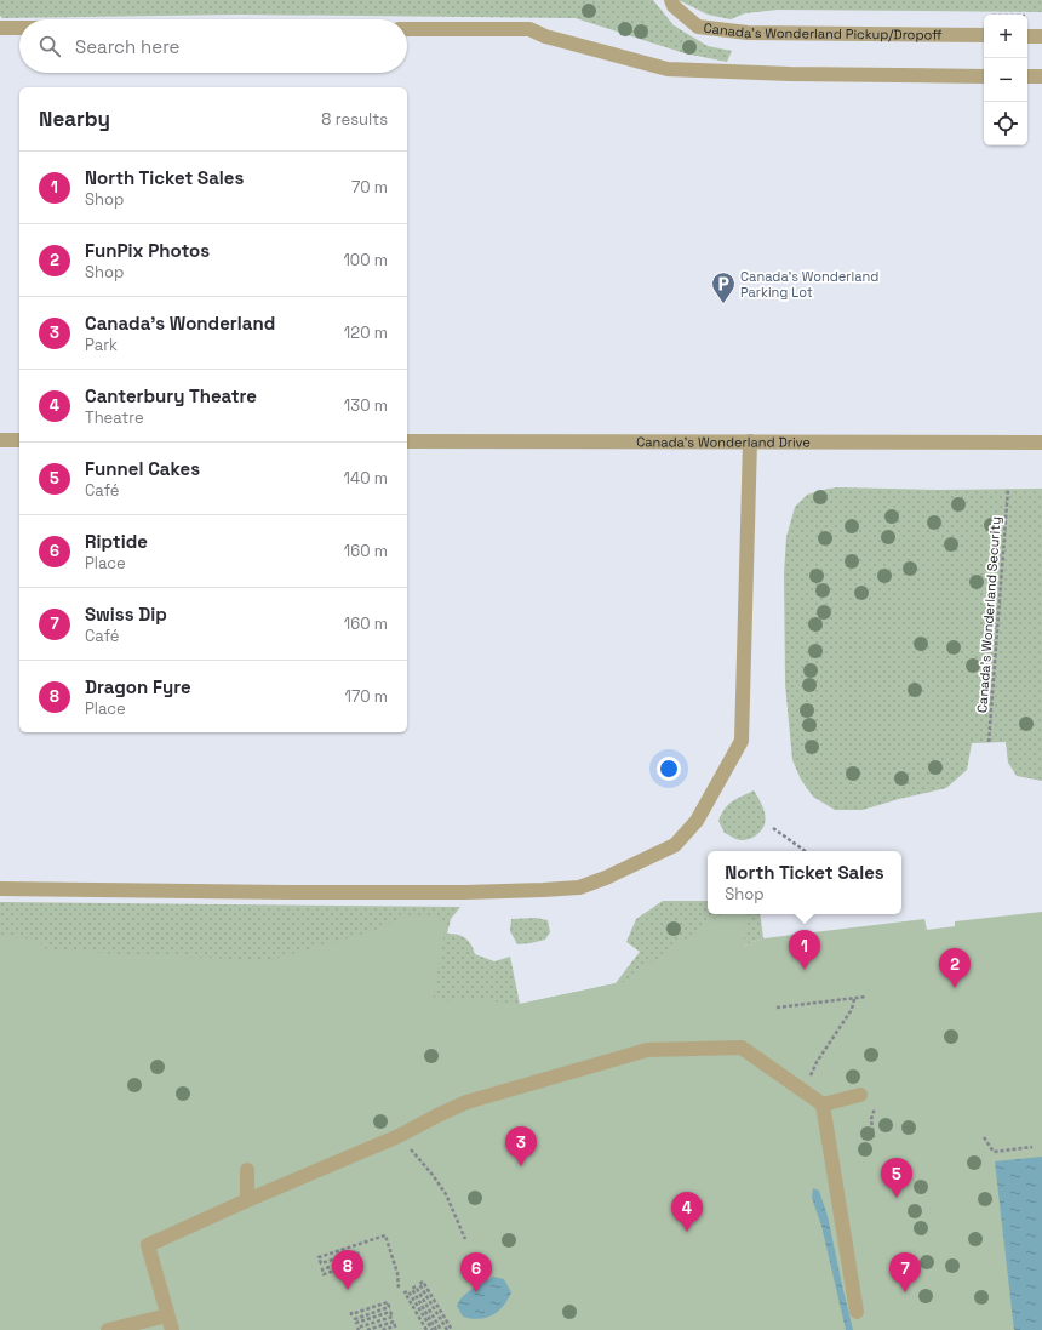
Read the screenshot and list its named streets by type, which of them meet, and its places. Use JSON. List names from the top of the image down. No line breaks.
{"streets":{"lane":["Canada's Wonderland Pickup/Dropoff","Canada's Wonderland Drive"],"path":["Canada's Wonderland Security"]},"places":{"parking":["Canada's Wonderland Parking Lot"]},"page":{"map_buttons":["+","−"],"search":"Search here","heading":["Nearby","8 results"],"list":[{"mark":"1","name":"North Ticket Sales","note":"Shop","value":"70 m"},{"mark":"2","name":"FunPix Photos","note":"Shop","value":"100 m"},{"mark":"3","name":"Canada's Wonderland","note":"Park","value":"120 m"},{"mark":"4","name":"Canterbury Theatre","note":"Theatre","value":"130 m"},{"mark":"5","name":"Funnel Cakes","note":"Café","value":"140 m"},{"mark":"6","name":"Riptide","note":"Place","value":"160 m"},{"mark":"7","name":"Swiss Dip","note":"Café","value":"160 m"},{"mark":"8","name":"Dragon Fyre","note":"Place","value":"170 m"}],"popup":["North Ticket Sales","Shop"],"pins":["1","2","3","5","4","8","6","7"]}}
